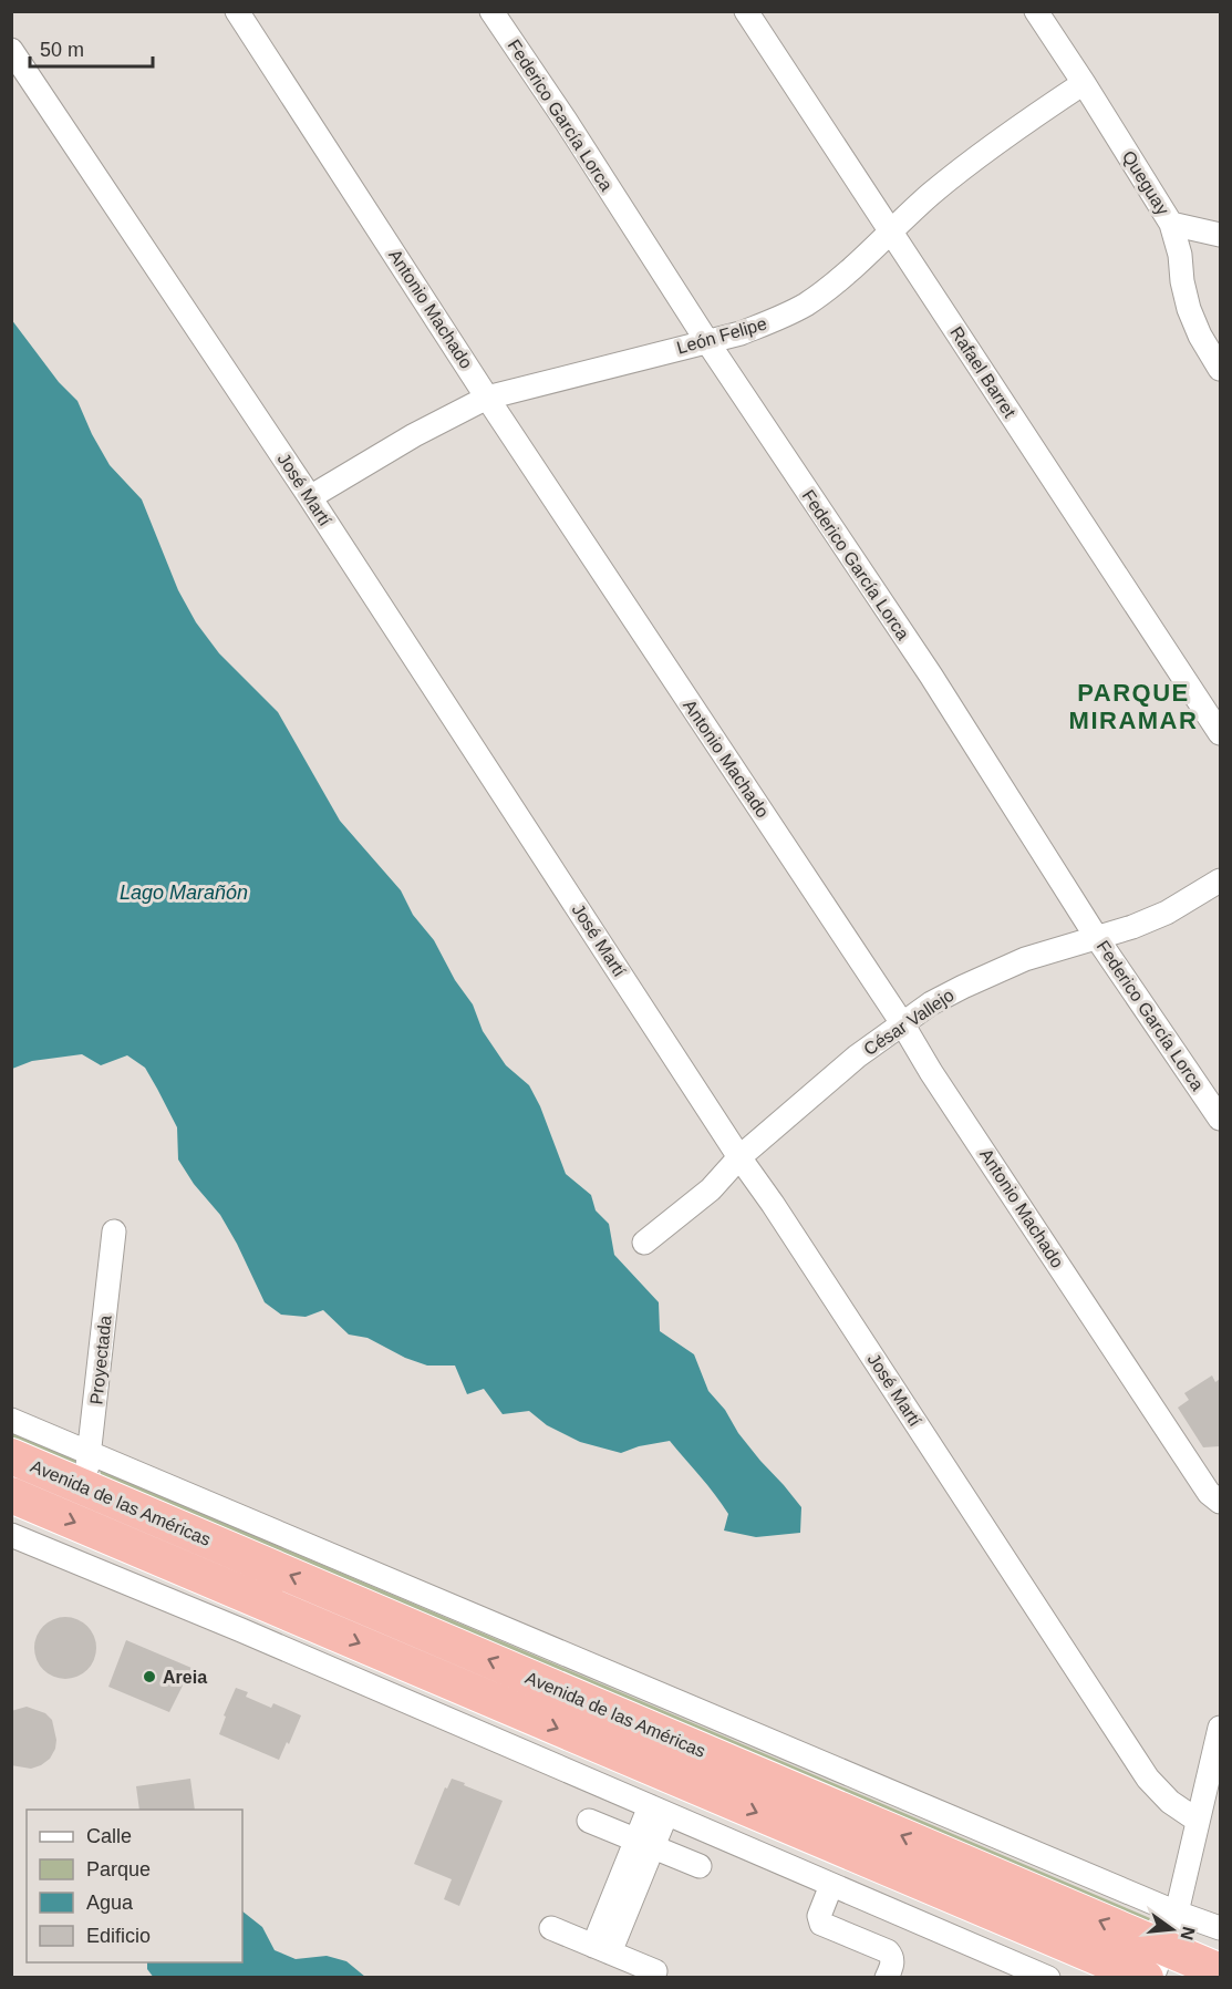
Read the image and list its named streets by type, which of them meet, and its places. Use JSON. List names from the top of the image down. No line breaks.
{"streets":{"highway":["Avenida de las Américas"],"street":["Federico García Lorca","Queguay","Antonio Machado","León Felipe","Rafael Barret","José Martí","César Vallejo","Proyectada"]},"crossings":[["Federico García Lorca","León Felipe"],["Federico García Lorca","César Vallejo"],["Queguay","León Felipe"],["Antonio Machado","León Felipe"],["Antonio Machado","César Vallejo"],["León Felipe","Rafael Barret"],["León Felipe","José Martí"],["José Martí","César Vallejo"],["Proyectada","Avenida de las Américas"]],"districts":["PARQUE MIRAMAR"],"water":["Lago Marañón"],"places":["Areia"],"legend":["Calle","Parque","Agua","Edificio"],"scale_bar":"50 m","north":"right"}
